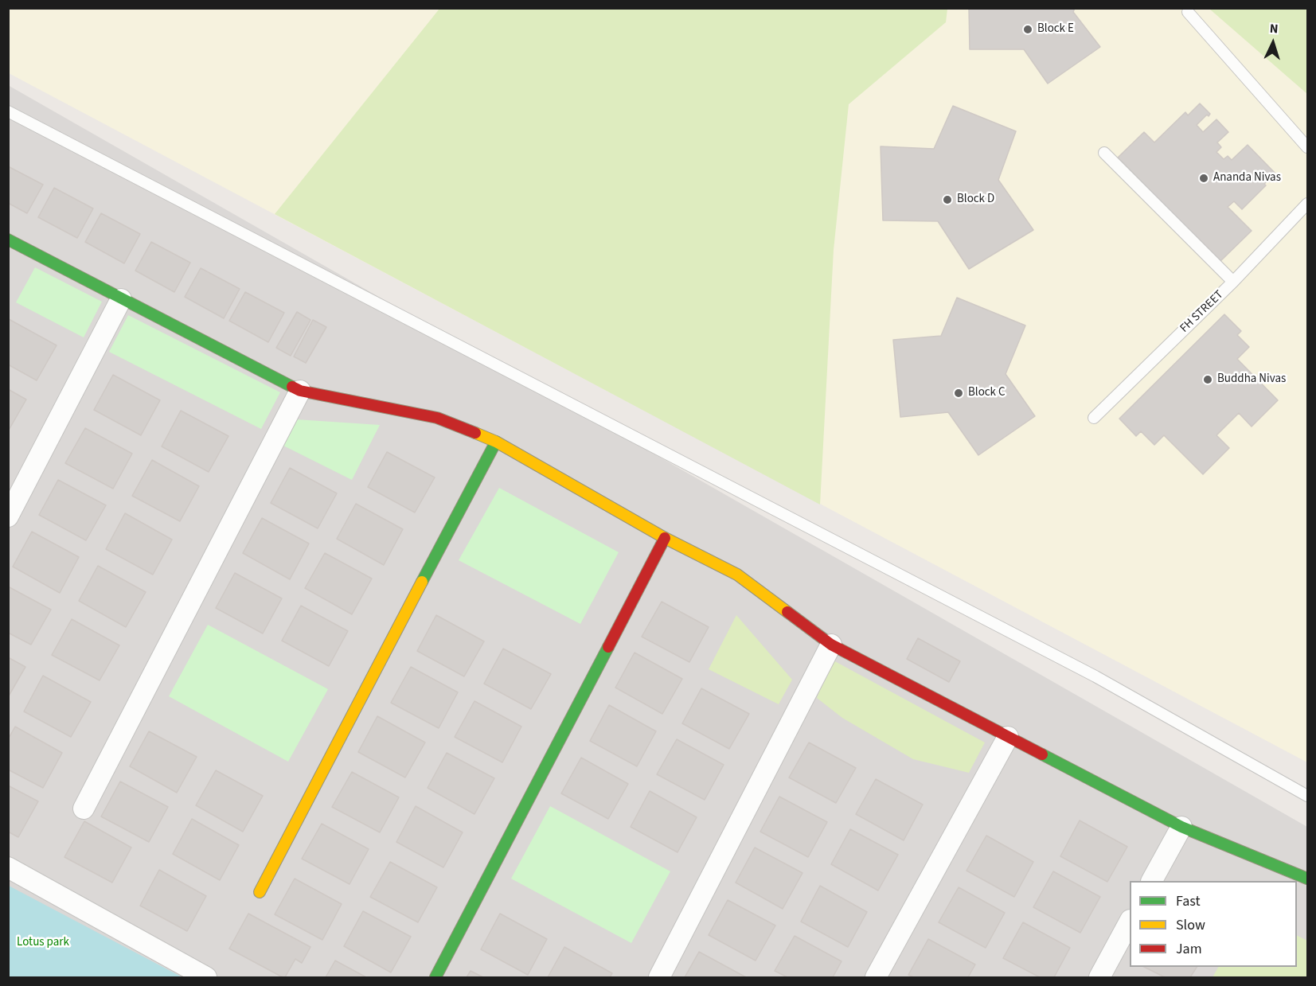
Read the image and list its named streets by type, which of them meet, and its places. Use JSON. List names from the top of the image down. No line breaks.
{"streets":{"lane":["FH STREET"]},"parks":["Lotus park"],"places":["Block E","Ananda Nivas","Block D","Buddha Nivas","Block C"],"legend":["Fast","Slow","Jam"],"north":"top"}
